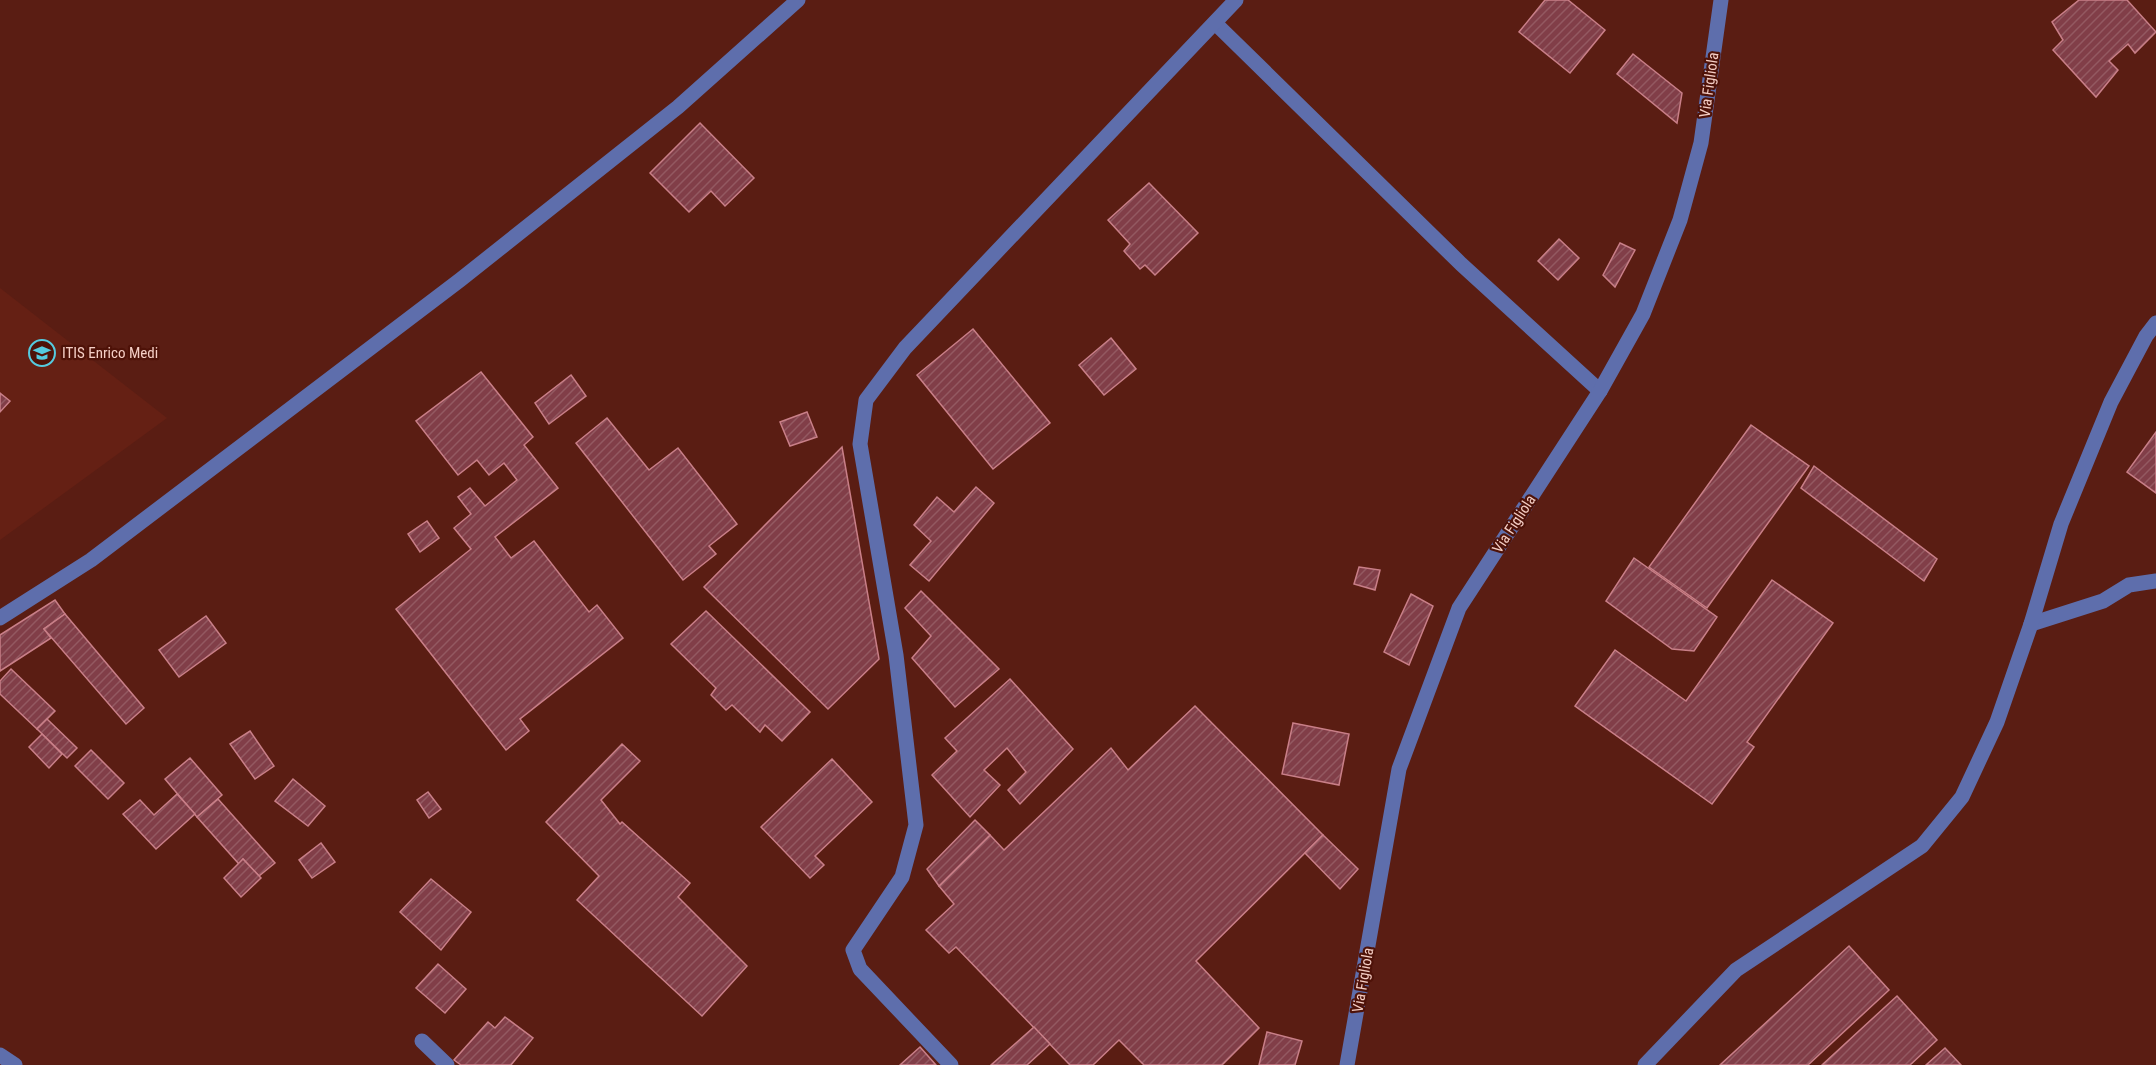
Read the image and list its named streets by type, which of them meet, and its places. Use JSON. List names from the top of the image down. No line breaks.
{"streets":{"street":["Via Figliola"]},"places":{"school or university":["ITIS Enrico Medi"]}}
